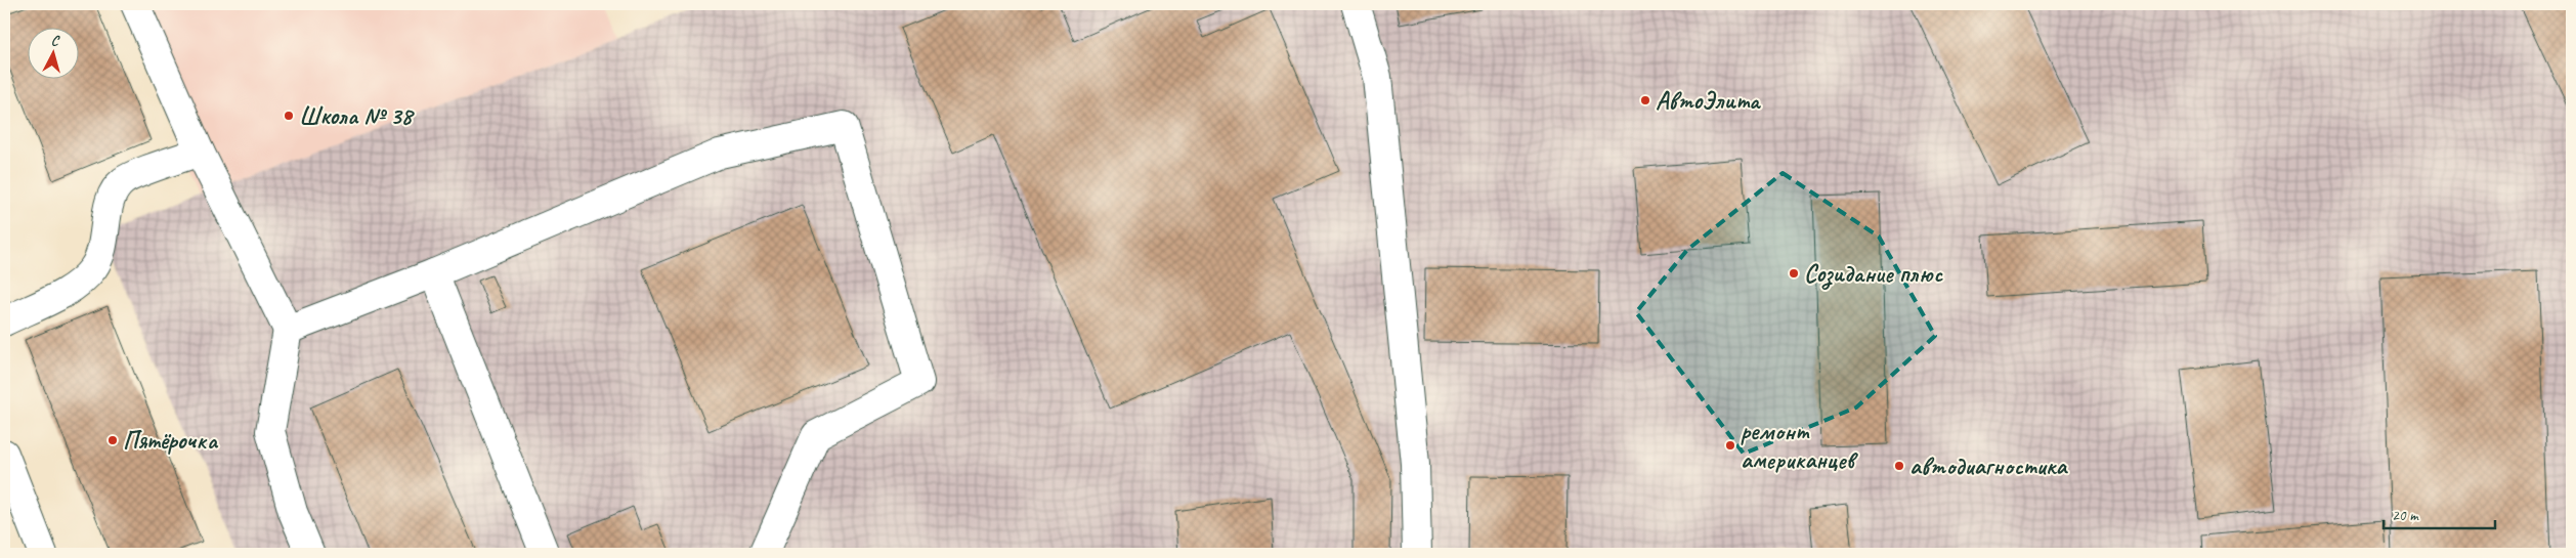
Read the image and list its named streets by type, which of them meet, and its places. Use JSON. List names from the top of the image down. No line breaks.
{"places":["АвтоЭлита","Школа № 38","Созидание плюс","Пятёрочка","ремонт американцев","автодиагностика"],"scale_bar":"20 m","north":"top"}
